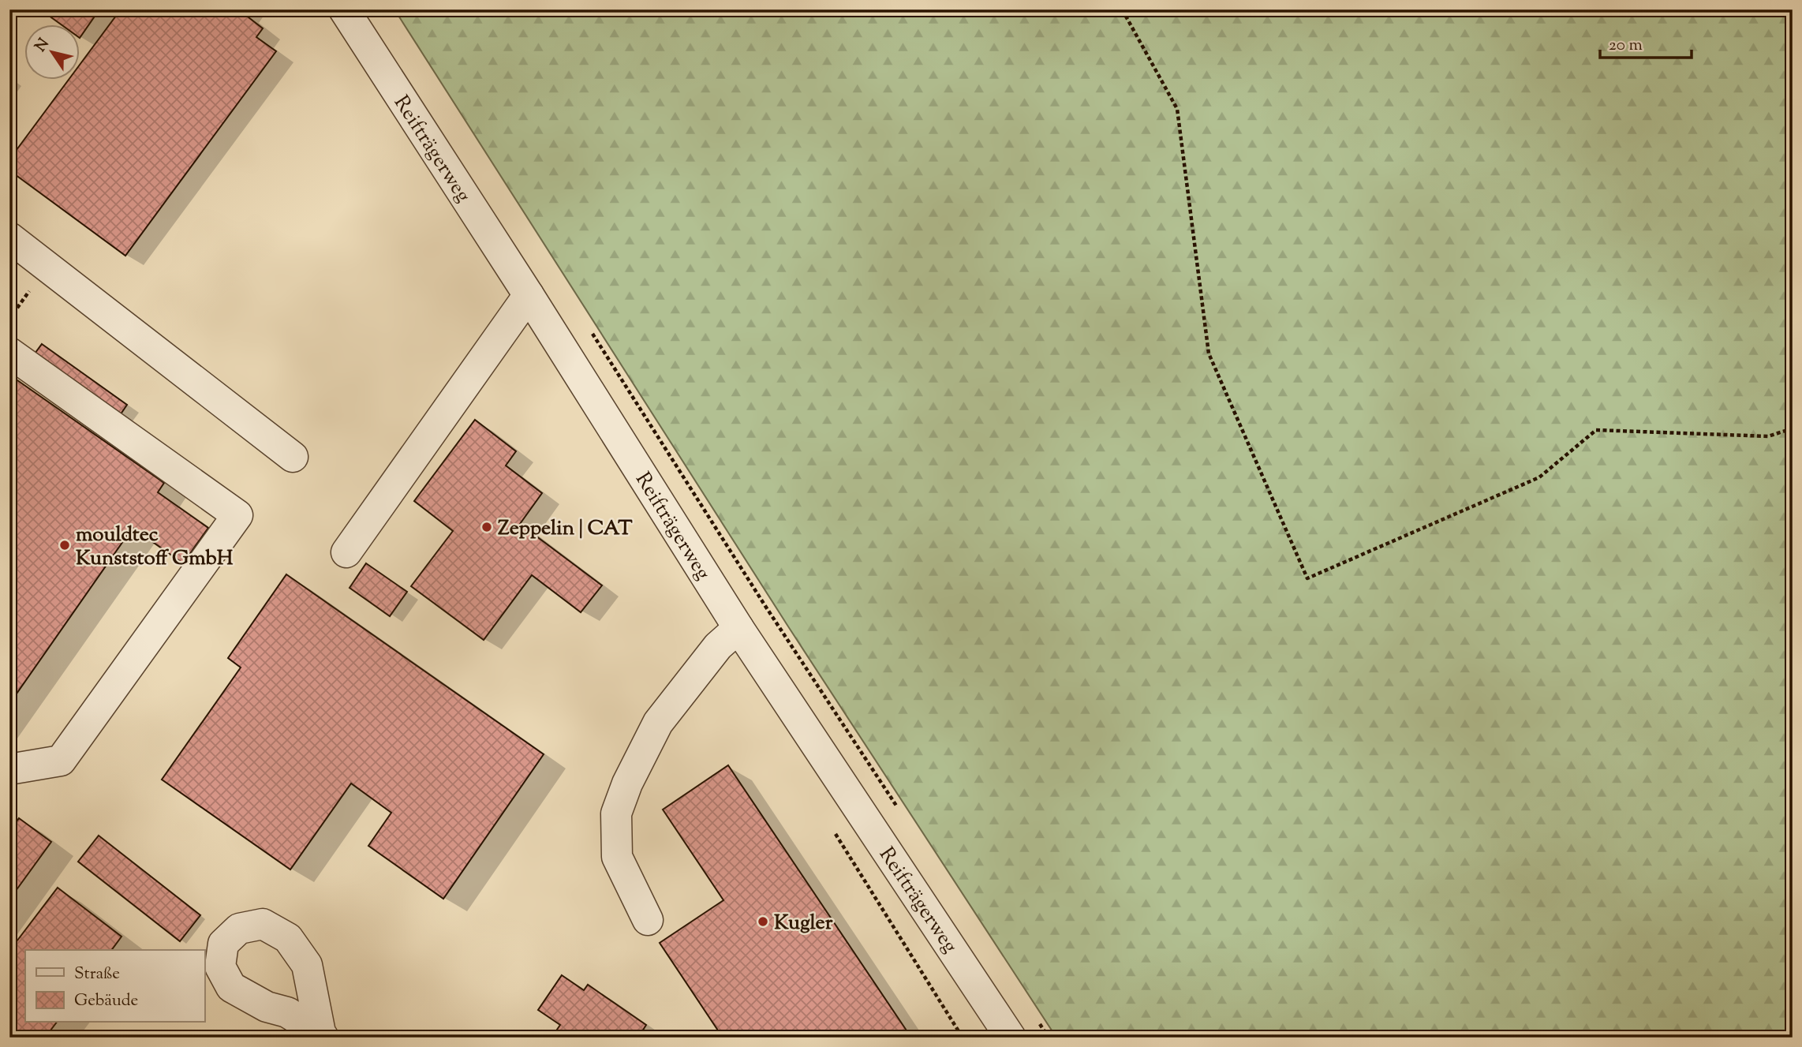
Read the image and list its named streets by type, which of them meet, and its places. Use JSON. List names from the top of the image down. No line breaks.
{"streets":{"street":["Reifträgerweg"]},"places":["Zeppelin | CAT","mouldtec Kunststoff GmbH","Kugler"],"legend":["Straße","Gebäude"],"scale_bar":"20 m","north":"top left"}
